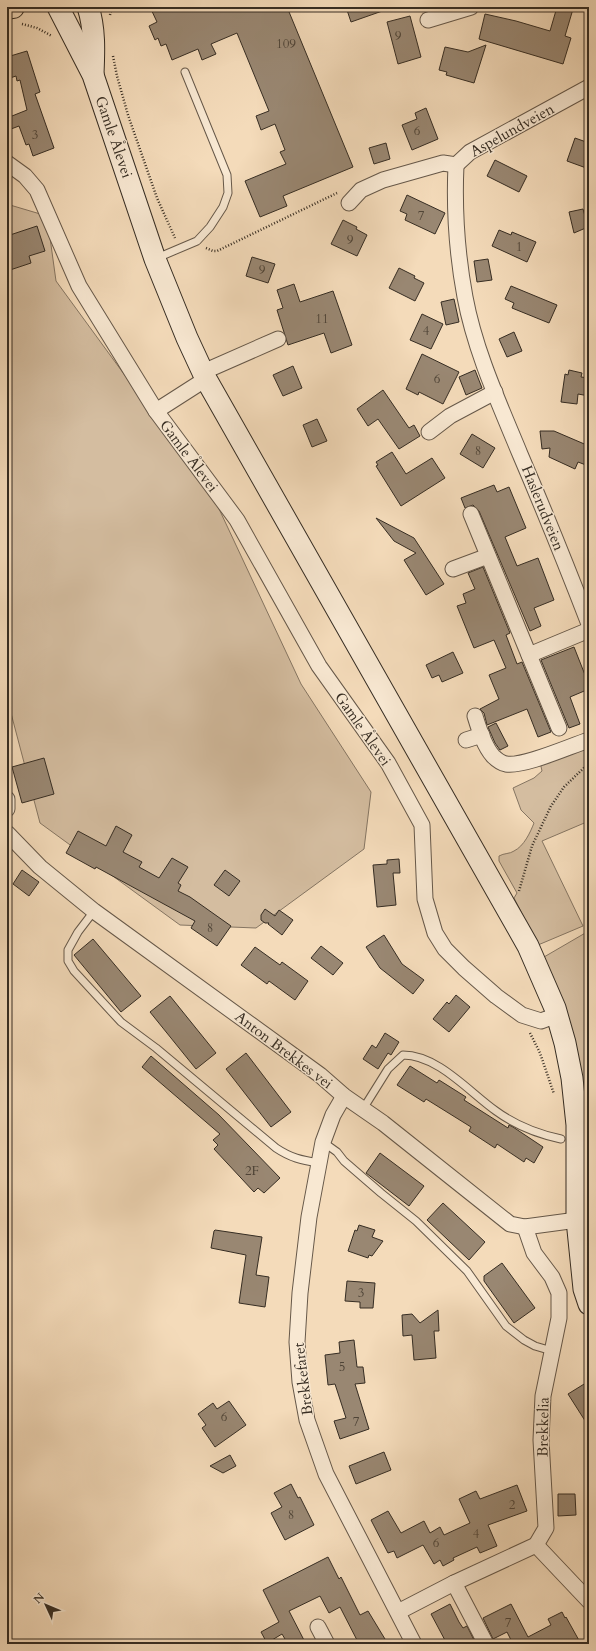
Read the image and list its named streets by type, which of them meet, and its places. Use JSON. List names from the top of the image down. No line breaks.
{"streets":{"main road":["Gamle Ålevei"],"street":["Aspelundveien","Haslerudveien","Anton Brekkes vei","Brekkefaret","Brekkelia"]},"crossings":[["Aspelundveien","Haslerudveien"],["Gamle Ålevei","Anton Brekkes vei"],["Anton Brekkes vei","Brekkefaret"],["Anton Brekkes vei","Brekkelia"]],"house_numbers":["9","109","6","3","7","9","1","9","11","4","6","8","8","2F","3","5","6","7","2","8","4","6","7"],"north":"top left"}
